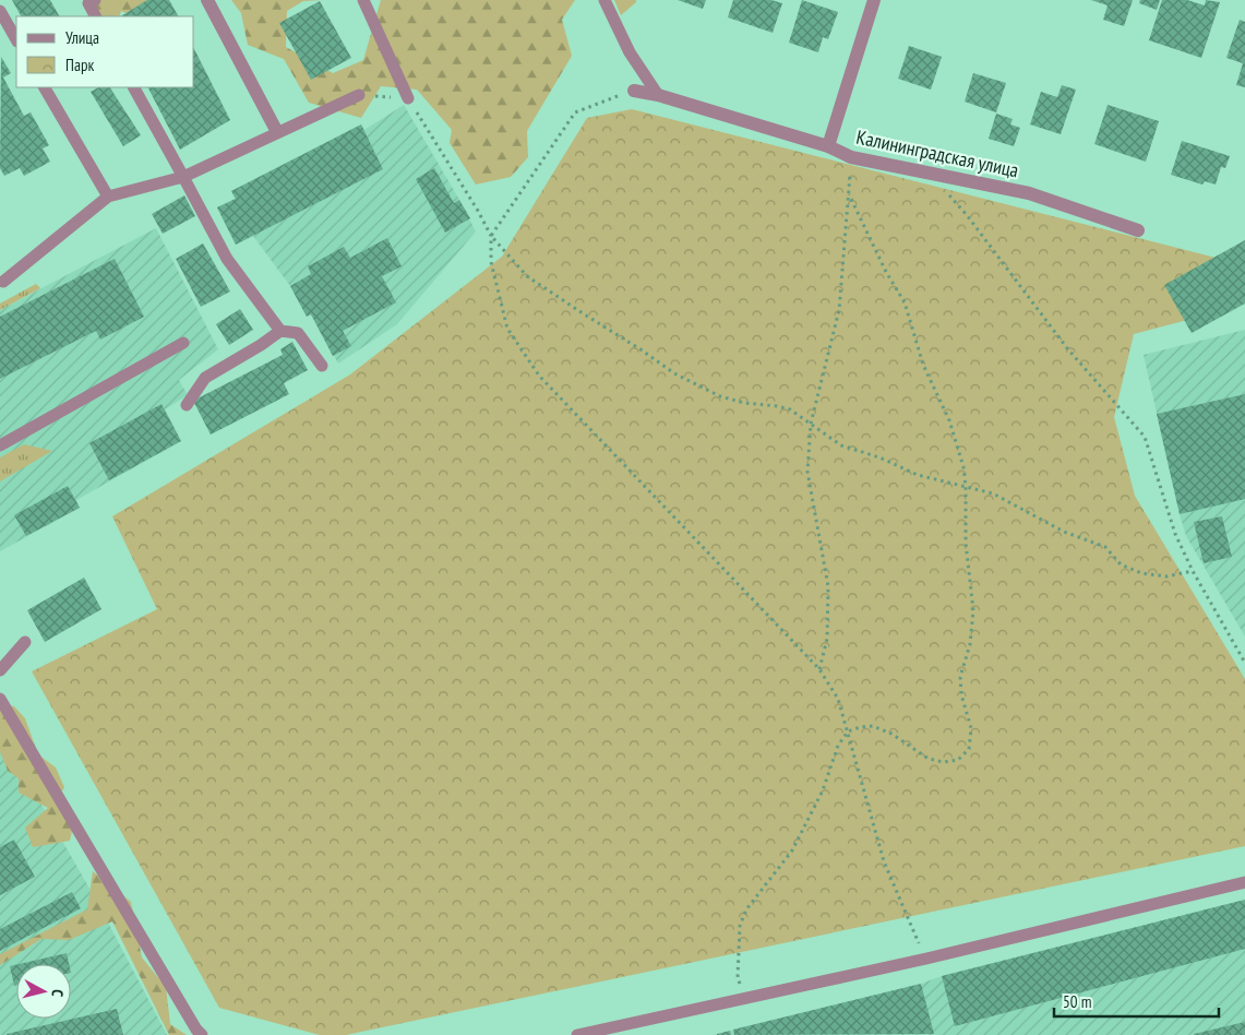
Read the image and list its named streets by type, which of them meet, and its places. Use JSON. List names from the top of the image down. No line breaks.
{"streets":{"street":["Калининградская улица"]},"legend":["Улица","Парк"],"scale_bar":"50 m","north":"right"}
